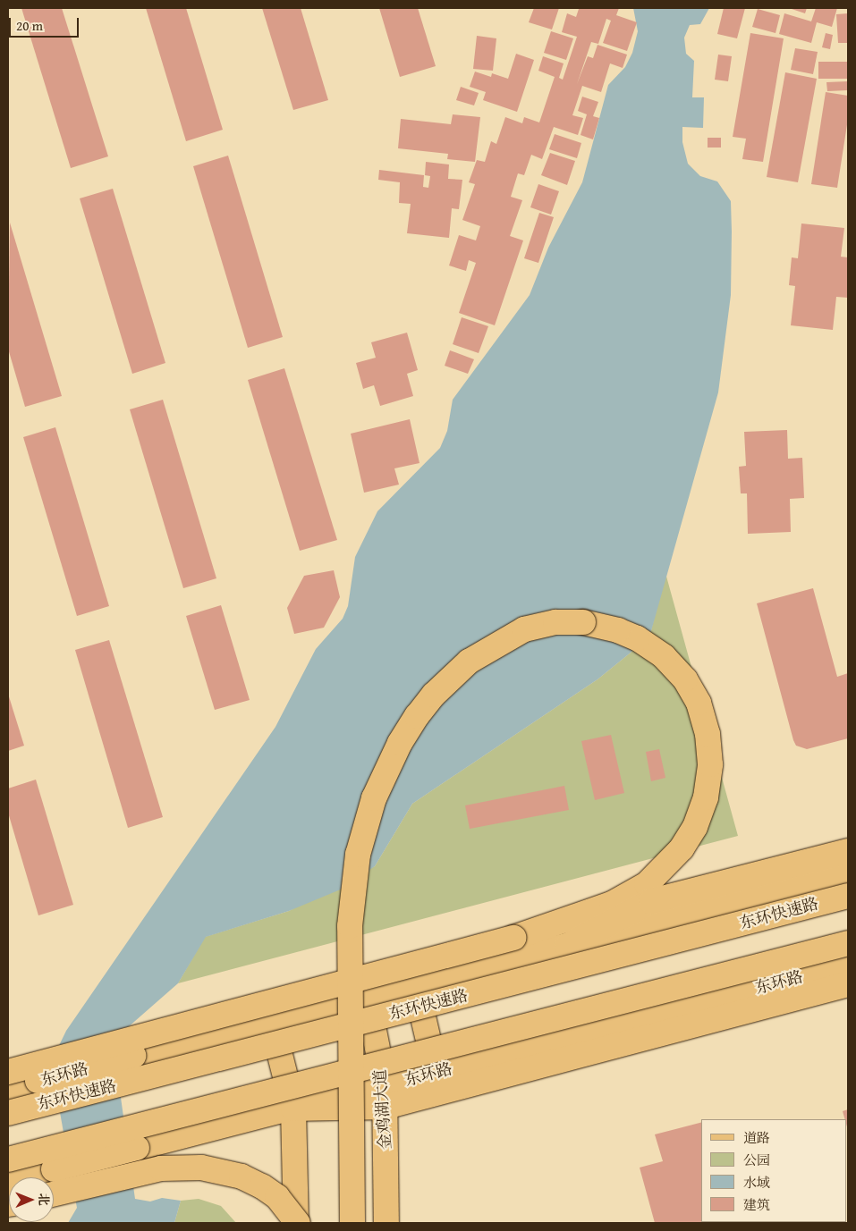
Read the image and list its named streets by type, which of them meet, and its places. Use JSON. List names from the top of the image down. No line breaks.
{"streets":{"main road":["东环快速路","东环路","金鸡湖大道"]},"crossings":[["东环路","金鸡湖大道"]],"legend":["道路","公园","水域","建筑"],"scale_bar":"20 m","north":"right"}
